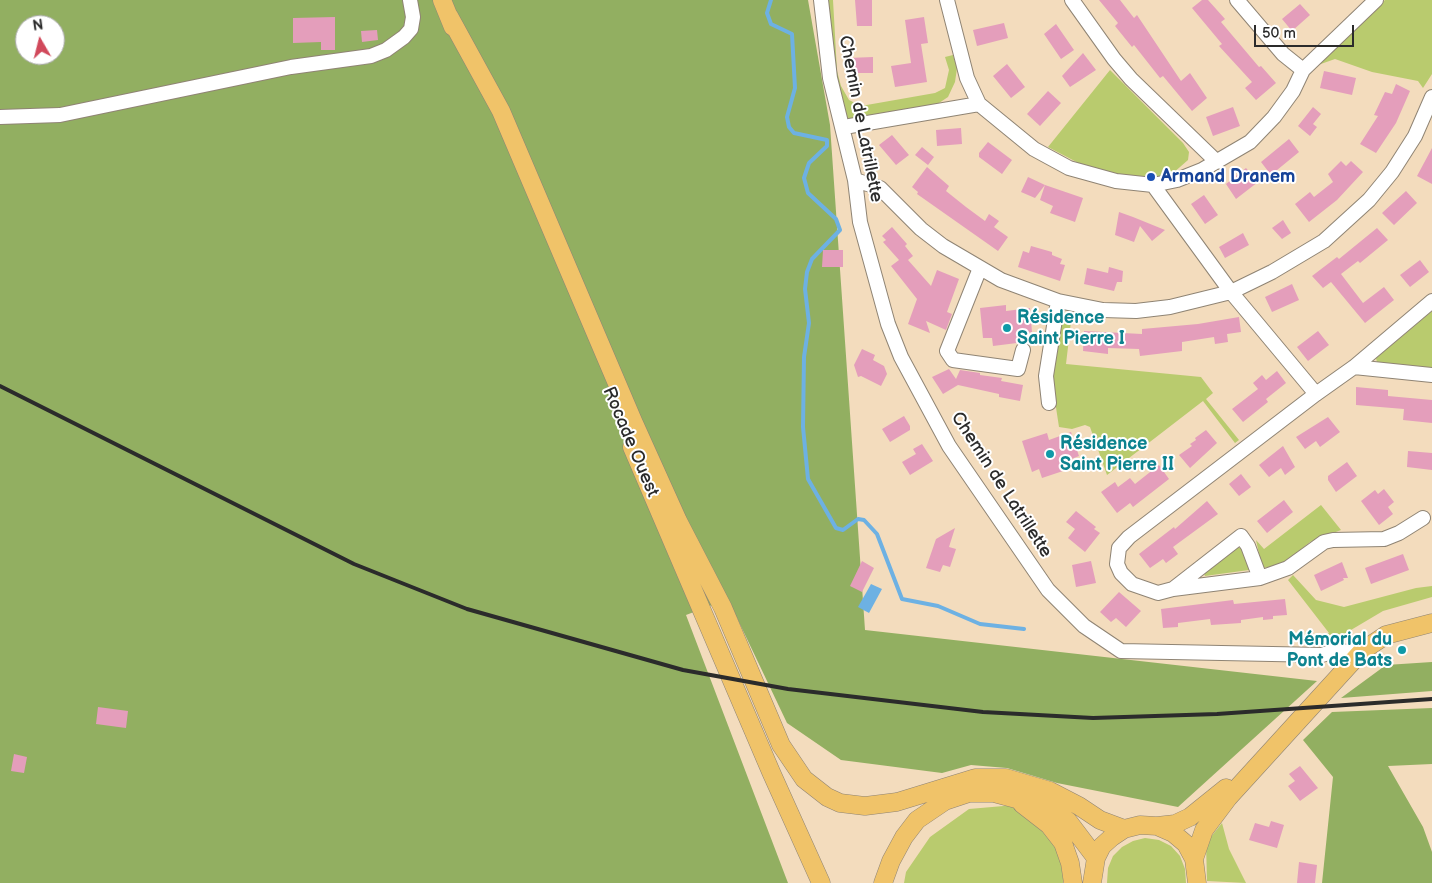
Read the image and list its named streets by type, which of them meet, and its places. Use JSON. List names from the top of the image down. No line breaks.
{"streets":{"main road":["Rocade Ouest"],"street":["Chemin de Latrillette"]},"places":["Armand Dranem","Résidence Saint Pierre I","Résidence Saint Pierre II","Mémorial du Pont de Bats"],"scale_bar":"50 m","north":"top"}
